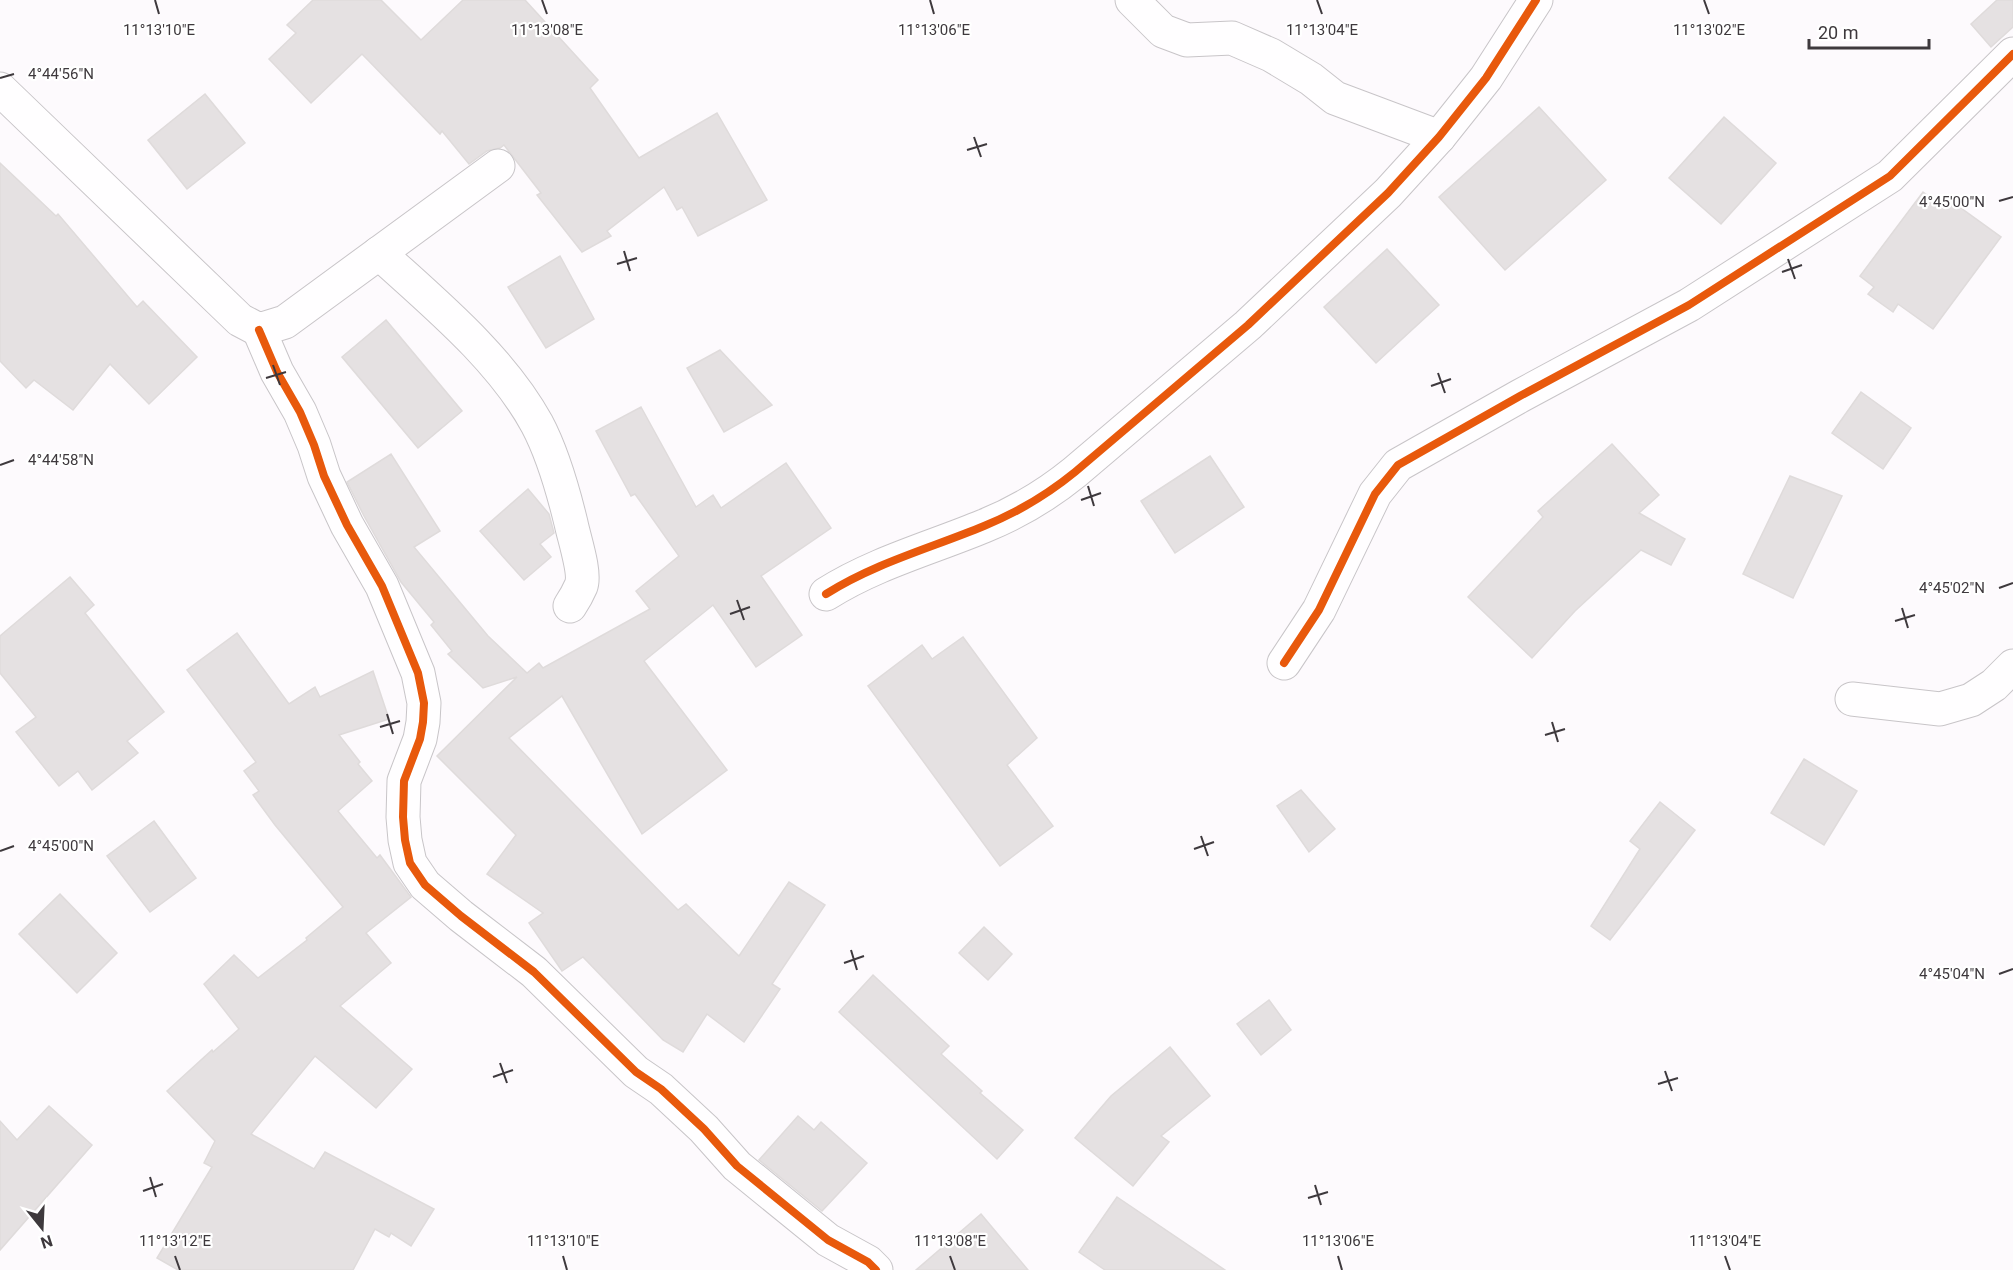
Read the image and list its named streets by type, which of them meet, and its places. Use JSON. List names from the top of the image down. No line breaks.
{"scale_bar":"20 m","north":"bottom","coordinates":["11°13'10\"E","11°13'08\"E","11°13'06\"E","11°13'04\"E","11°13'02\"E","4°44'56\"N","4°45'00\"N","4°44'58\"N","4°45'02\"N","4°45'04\"N","11°13'12\"E"]}
